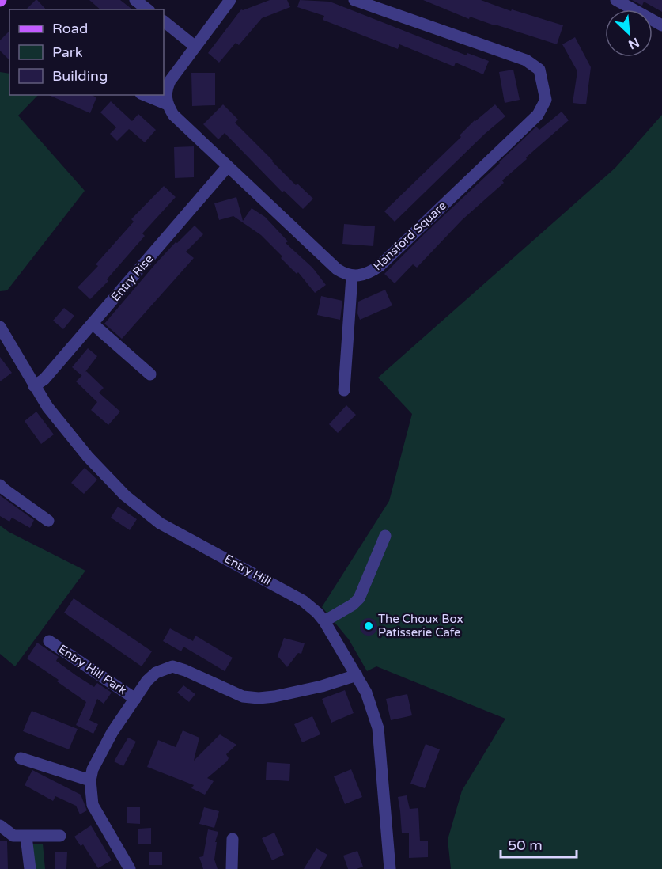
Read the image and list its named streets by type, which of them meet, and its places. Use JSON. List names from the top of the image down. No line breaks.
{"streets":{"street":["Hansford Square","Entry Rise","Entry Hill","Entry Hill Park"]},"crossings":[["Entry Rise","Entry Hill"],["Entry Hill","Entry Hill Park"]],"places":["The Choux Box Patisserie Cafe"],"legend":["Road","Park","Building"],"scale_bar":"50 m","north":"bottom right"}
